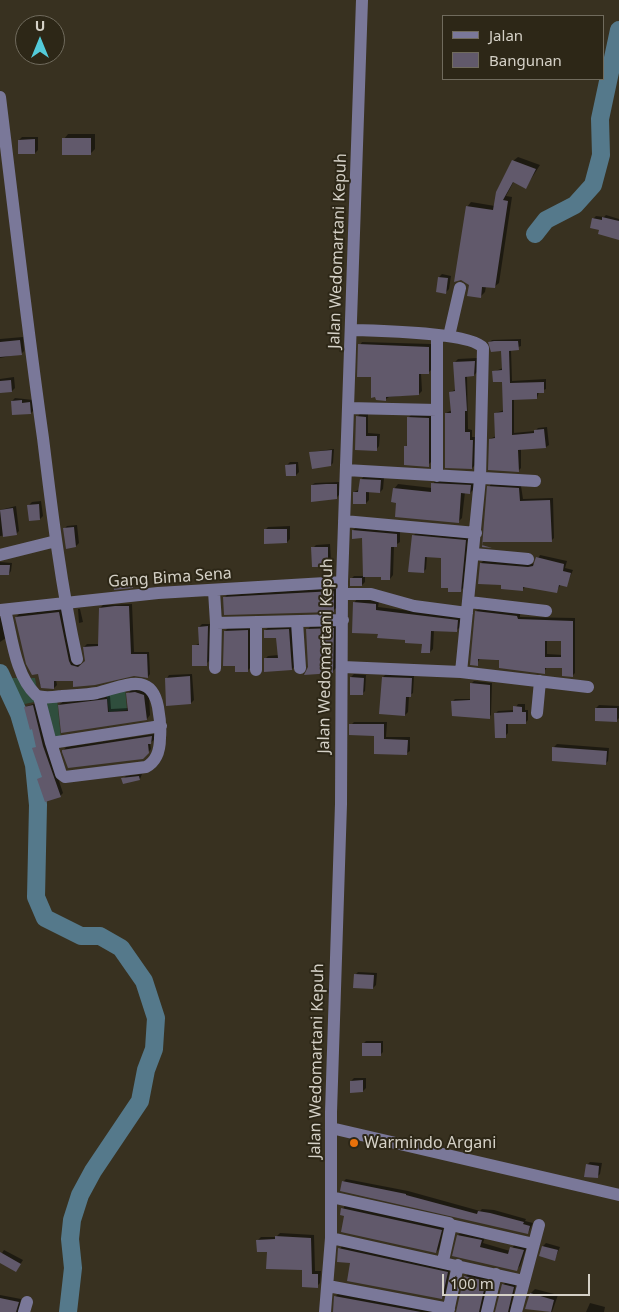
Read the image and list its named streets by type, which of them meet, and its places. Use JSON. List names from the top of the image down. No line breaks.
{"streets":{"street":["Jalan Wedomartani Kepuh","Gang Bima Sena"]},"crossings":[["Jalan Wedomartani Kepuh","Gang Bima Sena"]],"places":["Warmindo Argani"],"legend":["Jalan","Bangunan"],"scale_bar":"100 m","north":"top"}
